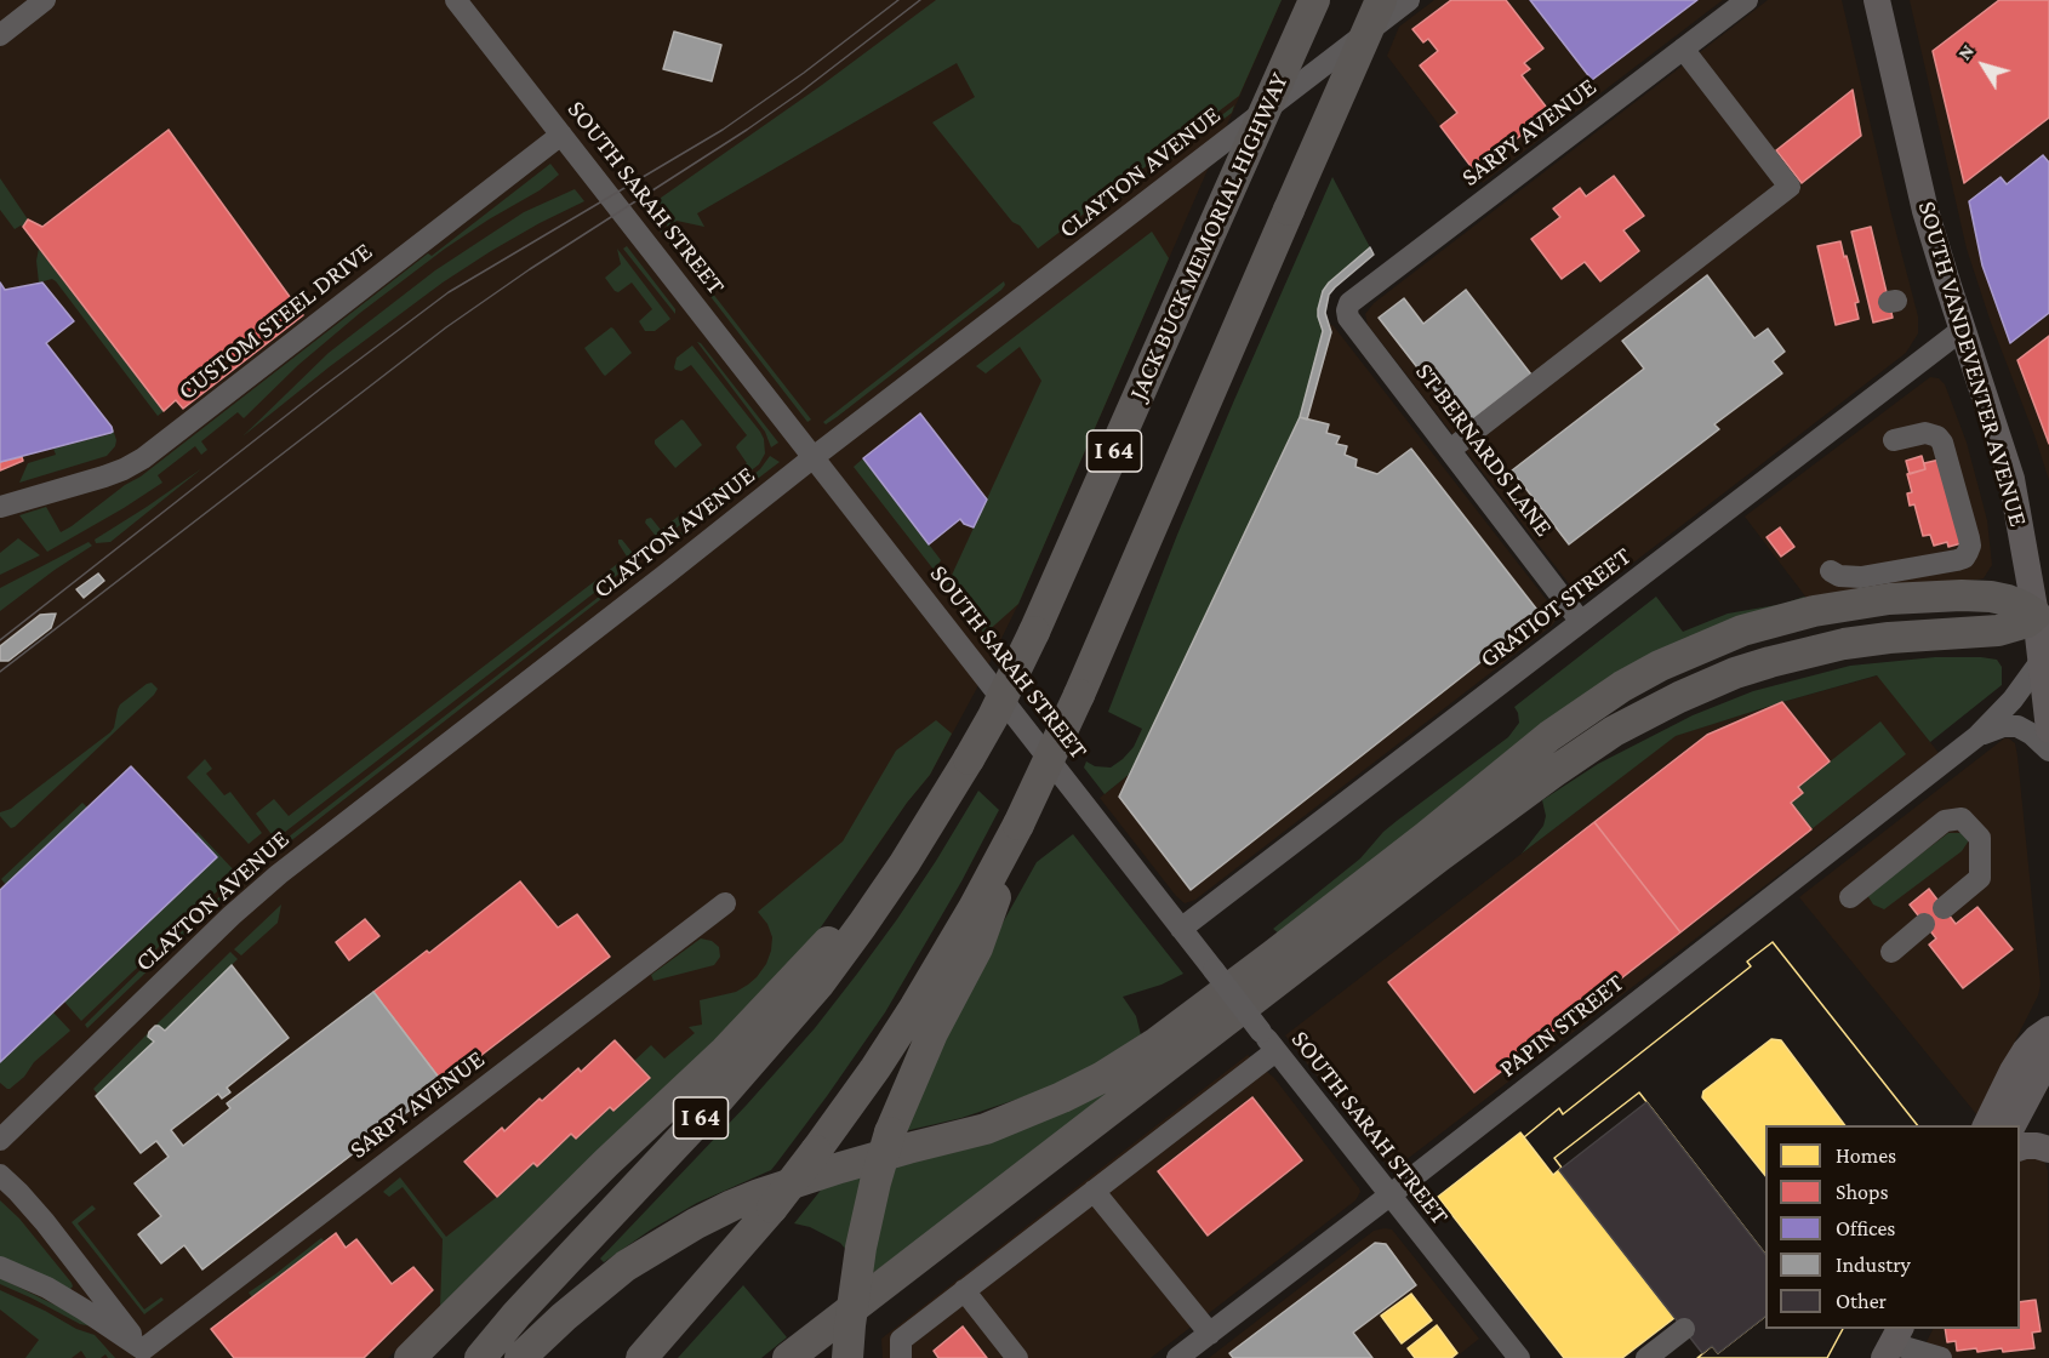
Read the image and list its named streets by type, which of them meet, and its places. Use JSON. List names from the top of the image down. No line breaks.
{"streets":{"highway":["JACK BUCK MEMORIAL HIGHWAY","I 64"],"main road":["SOUTH VANDEVENTER AVENUE"],"street":["SARPY AVENUE","CLAYTON AVENUE","SOUTH SARAH STREET","CUSTOM STEEL DRIVE","ST BERNARDS LANE","GRATIOT STREET","PAPIN STREET"]},"crossings":[["SARPY AVENUE","ST BERNARDS LANE"],["CLAYTON AVENUE","SOUTH SARAH STREET"],["SOUTH SARAH STREET","CUSTOM STEEL DRIVE"],["SOUTH SARAH STREET","GRATIOT STREET"],["SOUTH SARAH STREET","PAPIN STREET"],["SOUTH VANDEVENTER AVENUE","GRATIOT STREET"],["SOUTH VANDEVENTER AVENUE","PAPIN STREET"],["ST BERNARDS LANE","GRATIOT STREET"]],"legend":["Homes","Shops","Offices","Industry","Other"],"north":"top left"}
